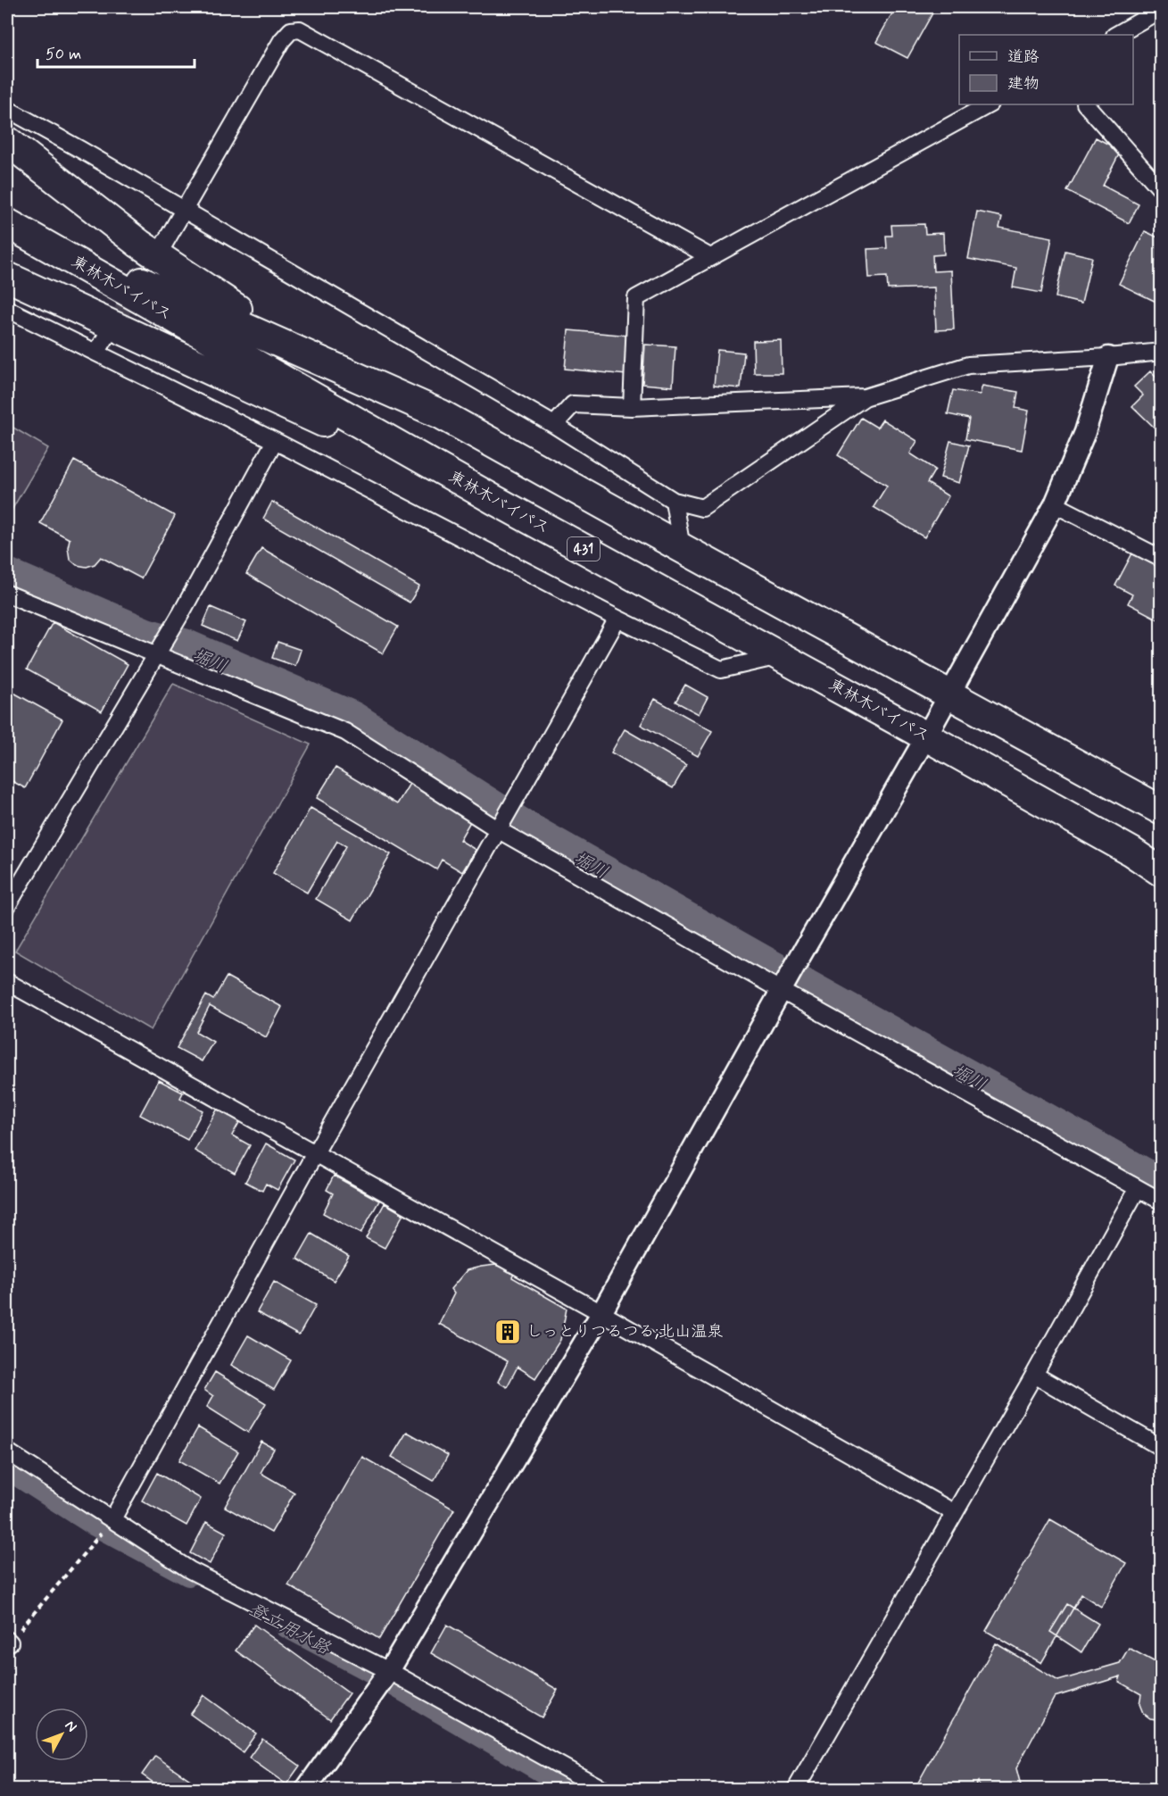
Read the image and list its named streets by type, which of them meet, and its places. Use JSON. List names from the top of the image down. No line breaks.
{"streets":{"highway":["東林木バイパス","431"]},"water":["堀川","登立用水路"],"places":{"building":["しっとりつるつる;北山温泉"]},"legend":["道路","建物"],"scale_bar":"50 m","north":"top right"}
